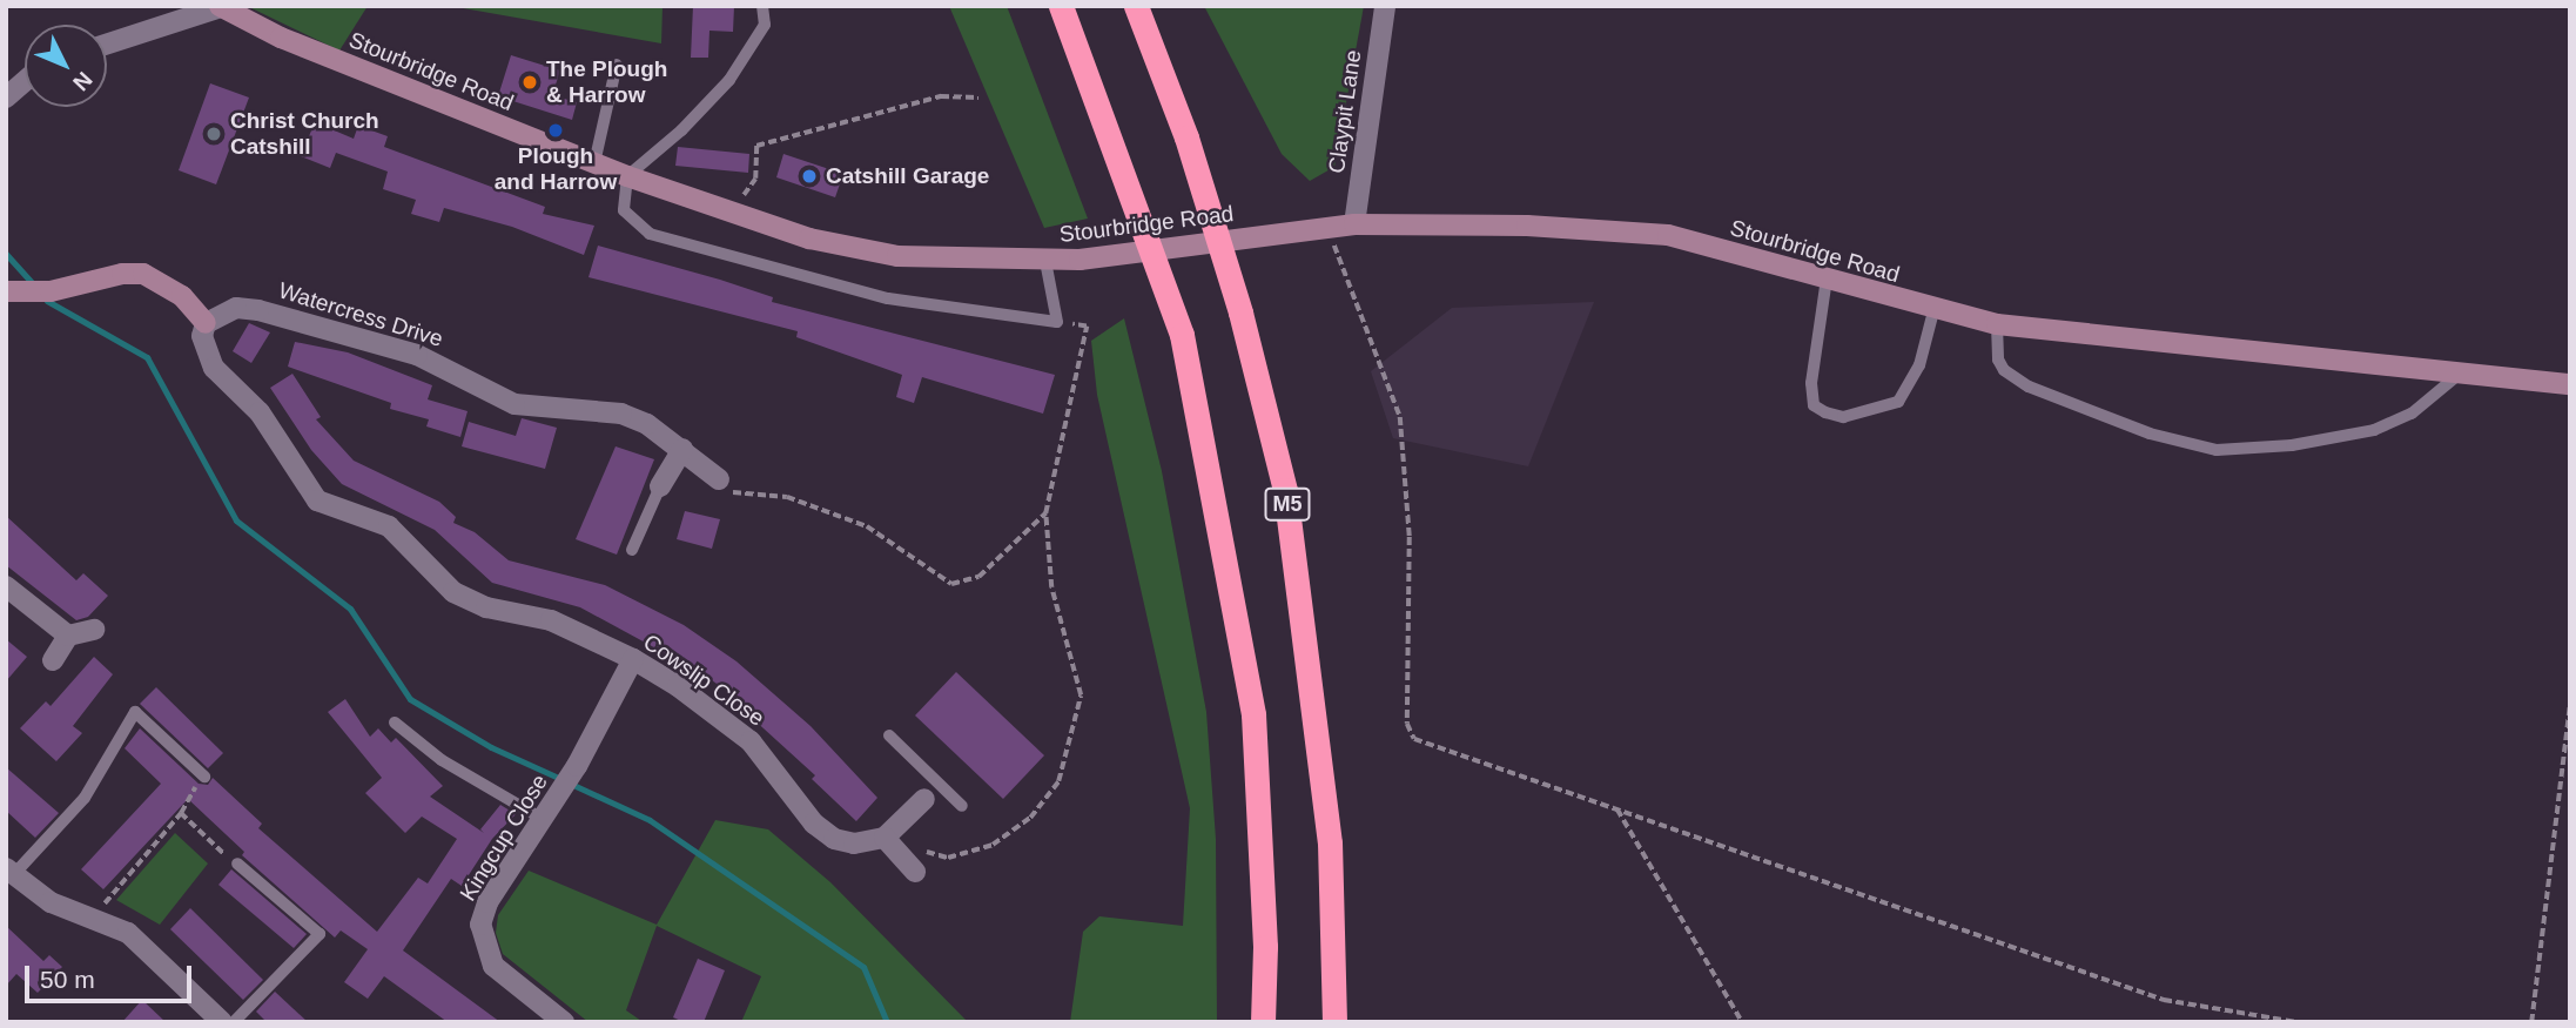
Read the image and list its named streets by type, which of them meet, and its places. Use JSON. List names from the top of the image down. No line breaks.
{"streets":{"highway":["M5"],"main road":["Stourbridge Road"],"street":["Claypit Lane","Watercress Drive","Cowslip Close","Kingcup Close"]},"crossings":[["Stourbridge Road","Claypit Lane"],["Watercress Drive","Cowslip Close"],["Cowslip Close","Kingcup Close"]],"places":["The Plough & Harrow","Plough and Harrow","Christ Church Catshill","Catshill Garage"],"scale_bar":"50 m","north":"bottom right"}
